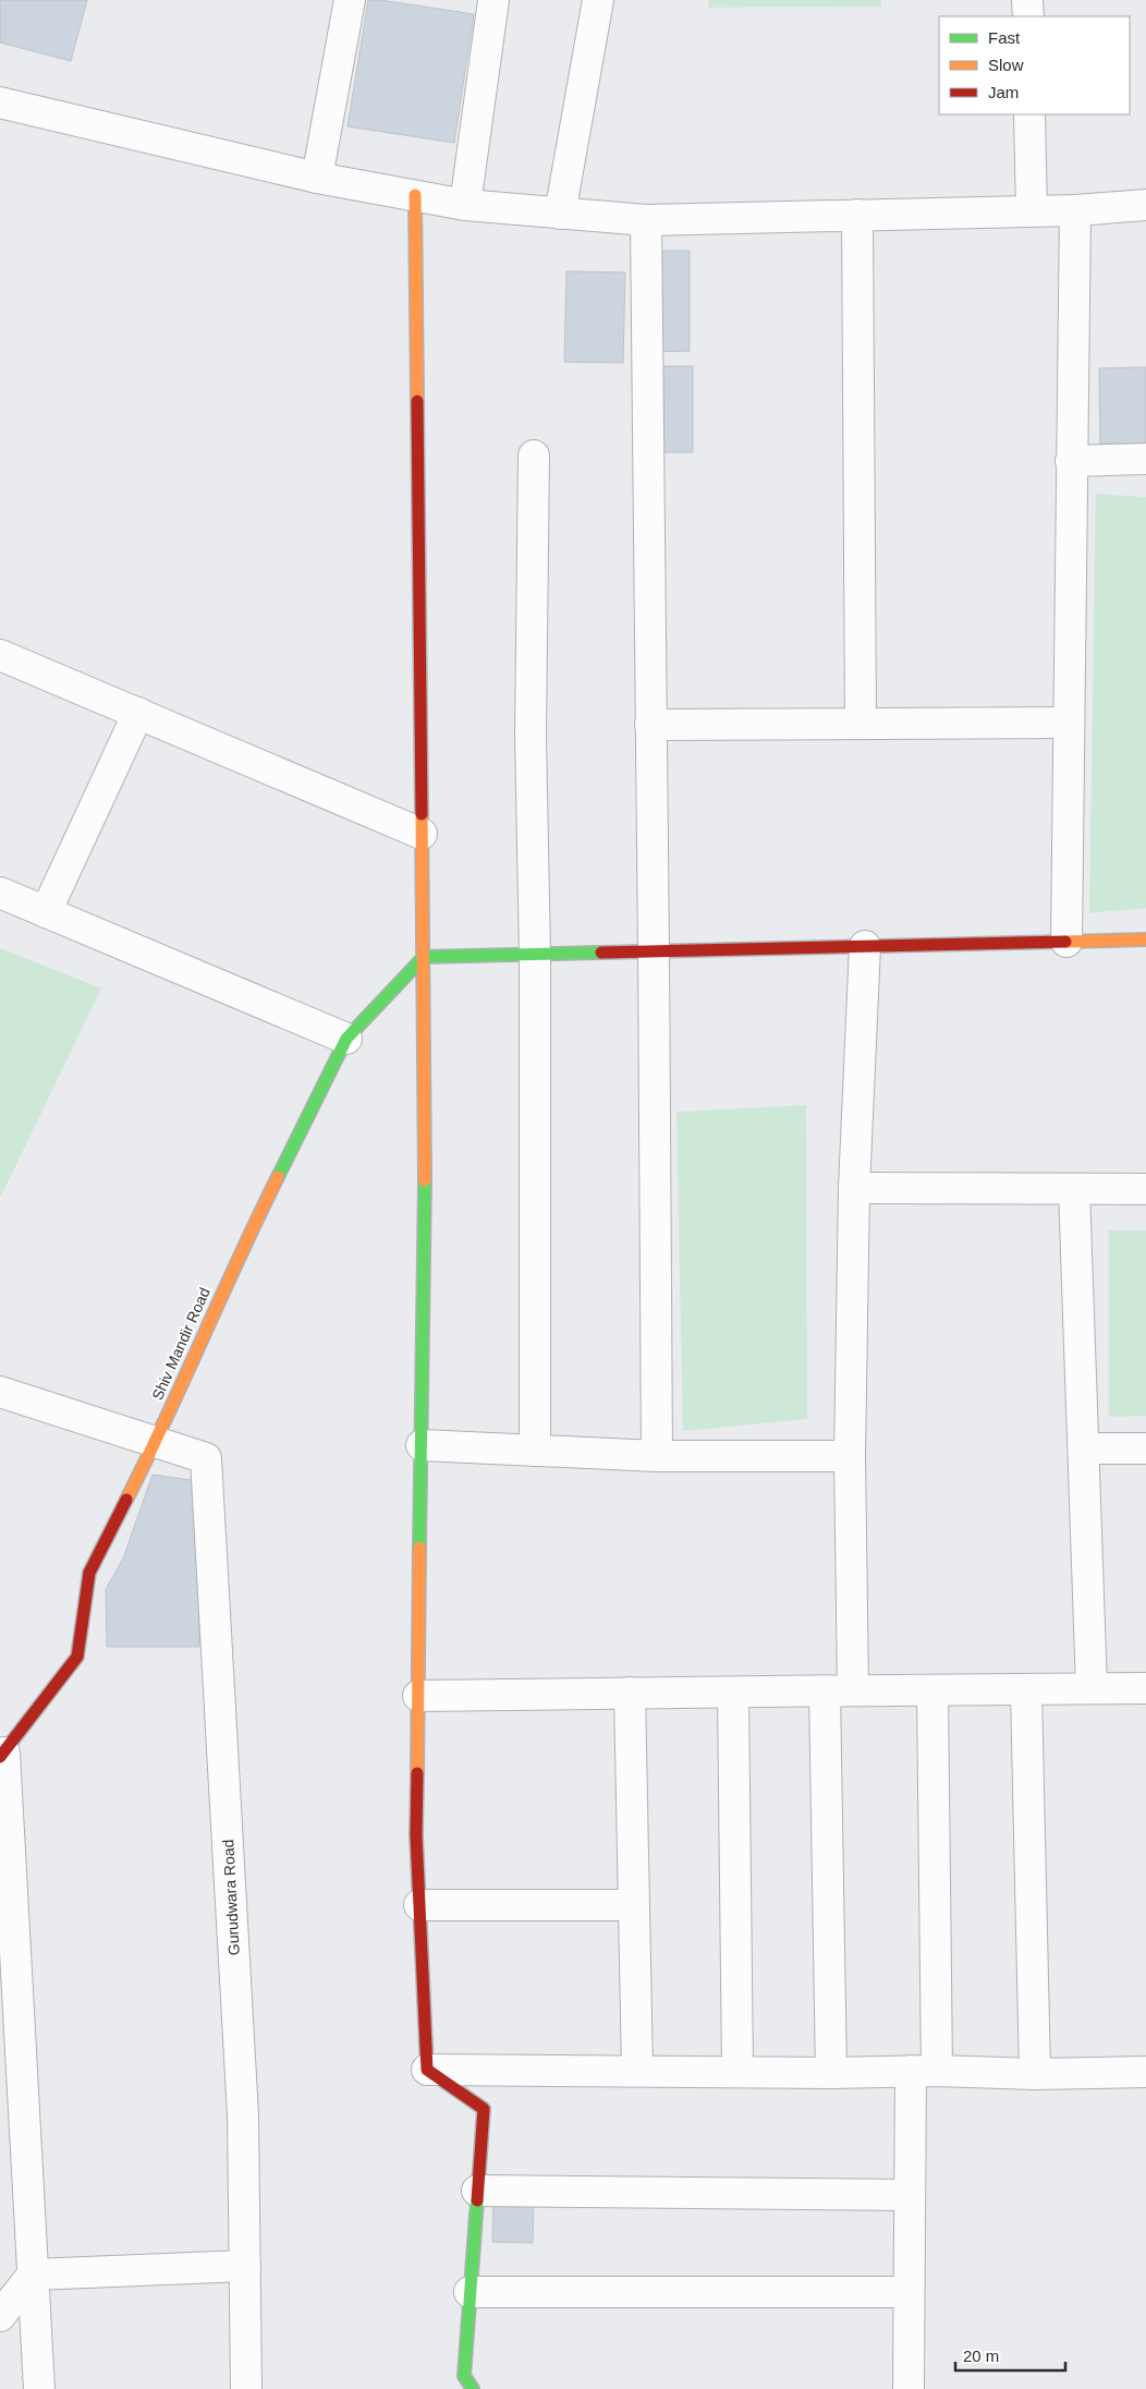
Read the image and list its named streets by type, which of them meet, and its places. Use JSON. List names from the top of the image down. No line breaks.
{"streets":{"street":["Shiv Mandir Road","Gurudwara Road"]},"crossings":[["Shiv Mandir Road","Gurudwara Road"]],"legend":["Fast","Slow","Jam"],"scale_bar":"20 m"}
